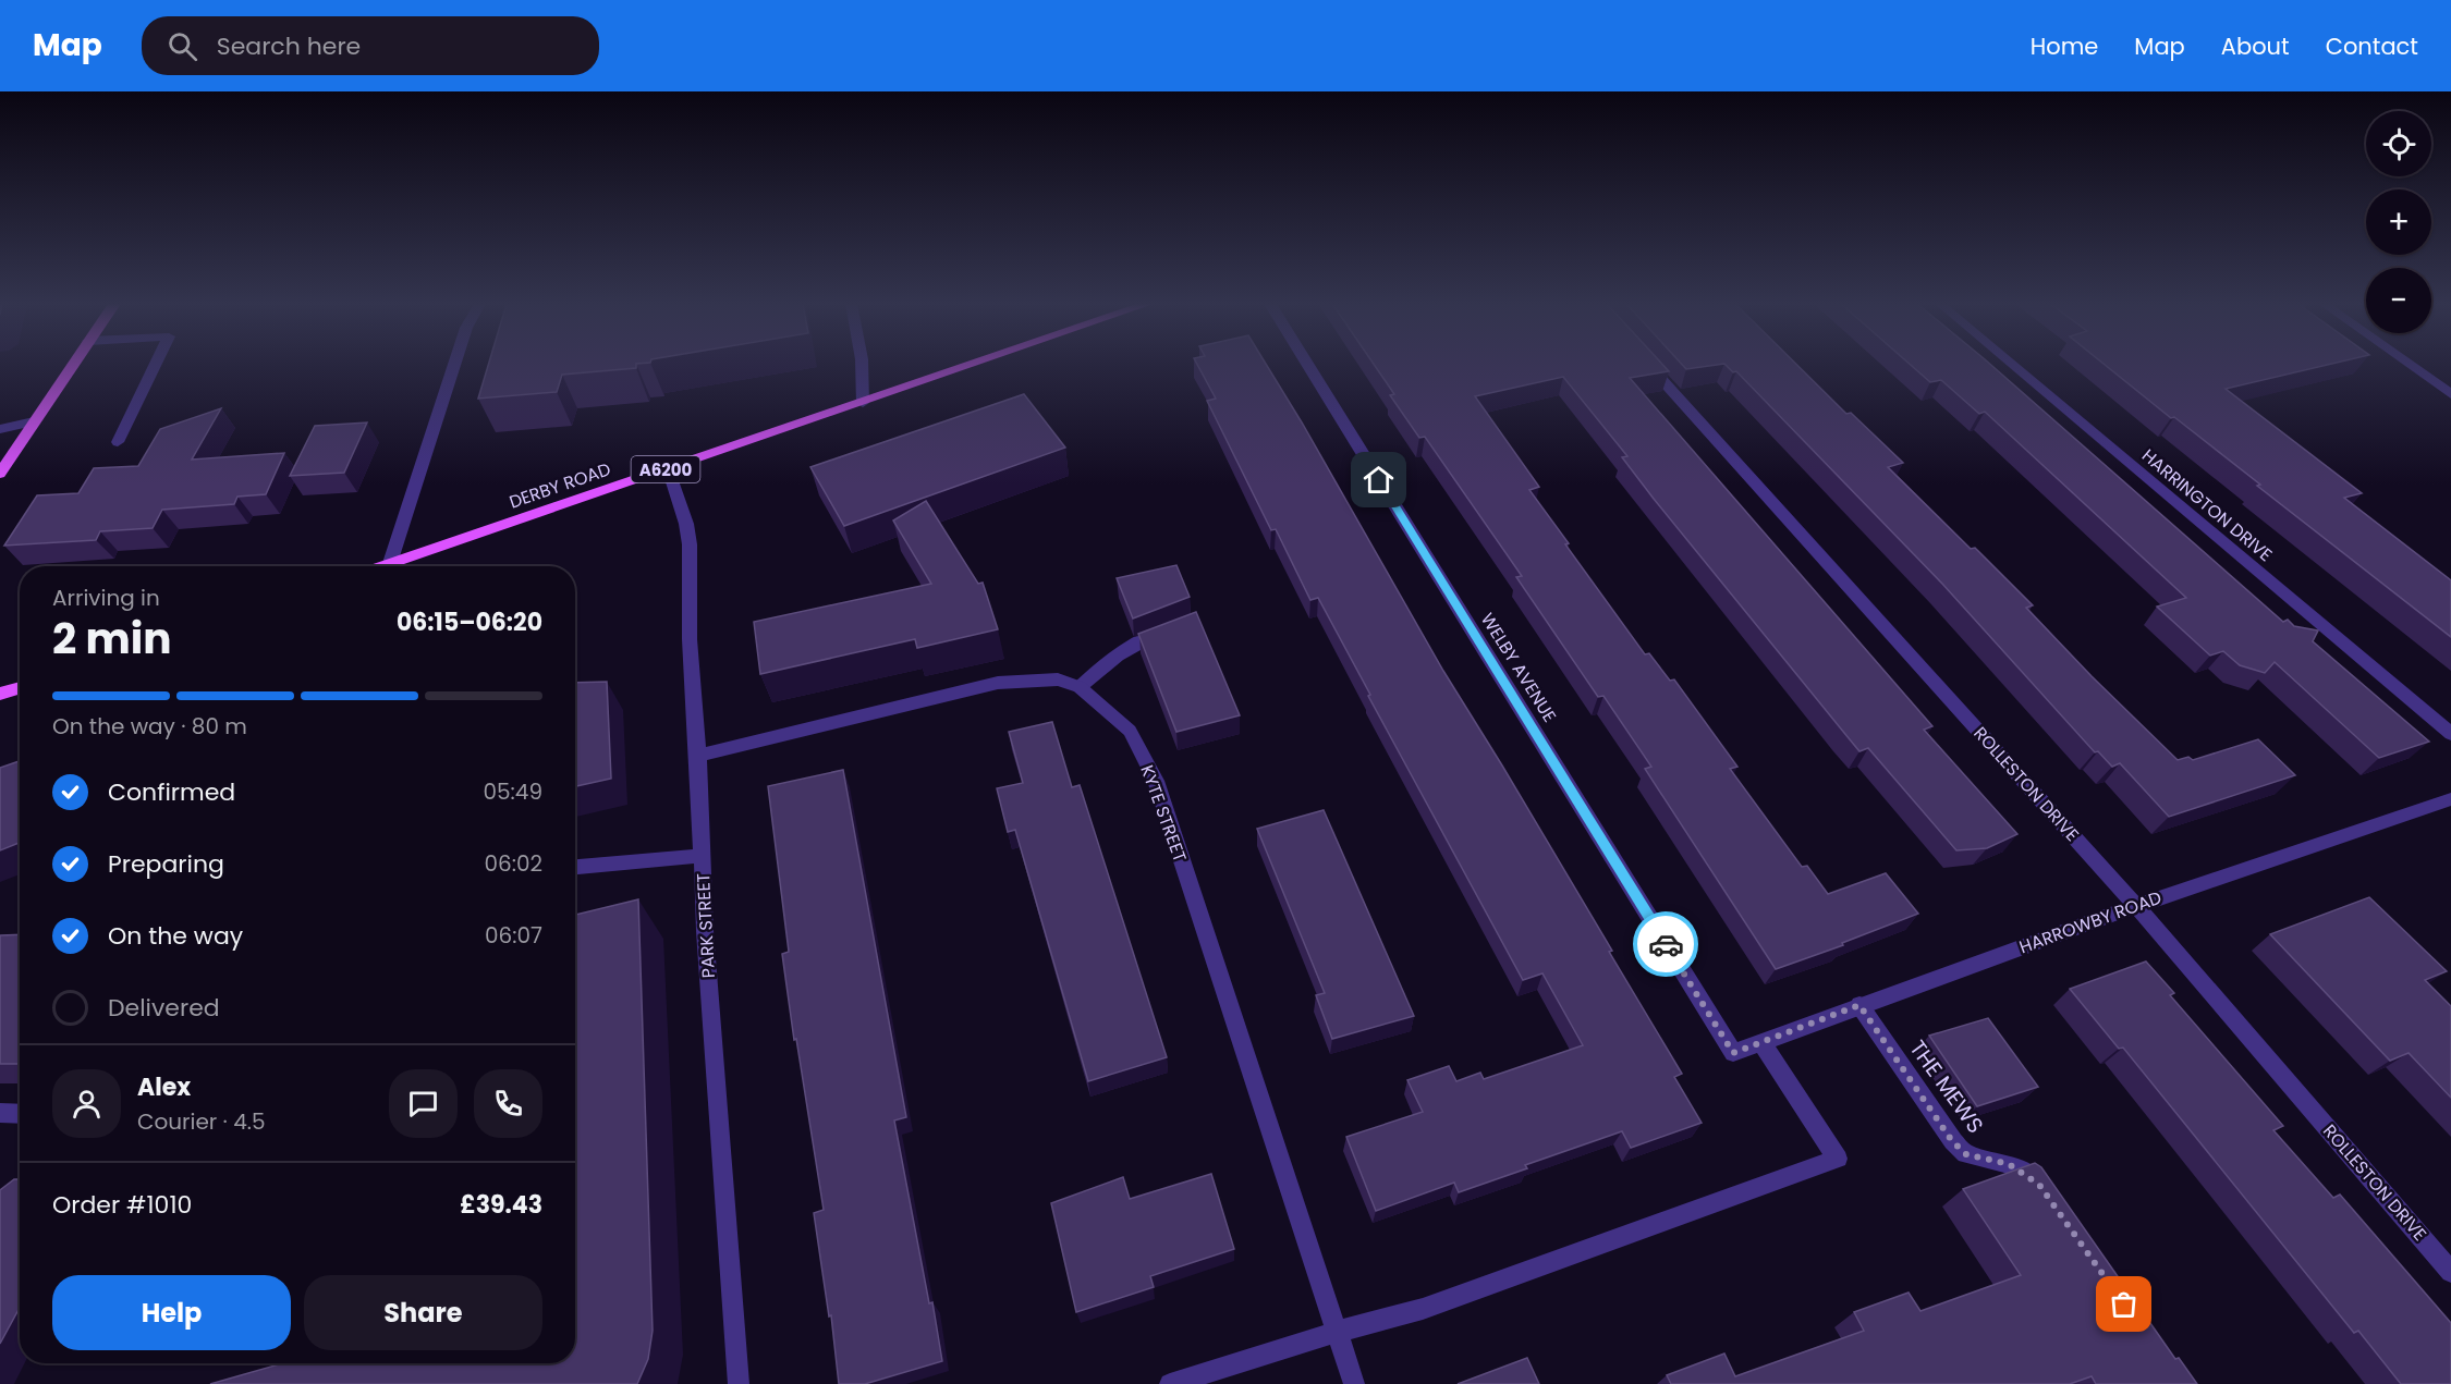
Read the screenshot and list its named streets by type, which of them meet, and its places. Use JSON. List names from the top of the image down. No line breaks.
{"streets":{"main road":["A6200","DERBY ROAD"],"street":["HARRINGTON DRIVE","WELBY AVENUE","ROLLESTON DRIVE","KYTE STREET","HARROWBY ROAD","PARK STREET","THE MEWS"]},"crossings":[["DERBY ROAD","PARK STREET"],["WELBY AVENUE","HARROWBY ROAD"],["ROLLESTON DRIVE","HARROWBY ROAD"],["KYTE STREET","PARK STREET"],["HARROWBY ROAD","THE MEWS"]],"page":{"header":"Map","search":"Search here","nav":["Home","Map","About","Contact"],"map_buttons":["+","−"],"heading":["2 min","Arriving in","06:15–06:20"],"panel":["Alex","Courier · 4.5","Order #1010","£39.43"],"bar":"On the way · 80 m","list":[["Confirmed","05:49"],["Preparing","06:02"],["On the way","06:07"],"Delivered"],"buttons":["Help","Share"]}}
